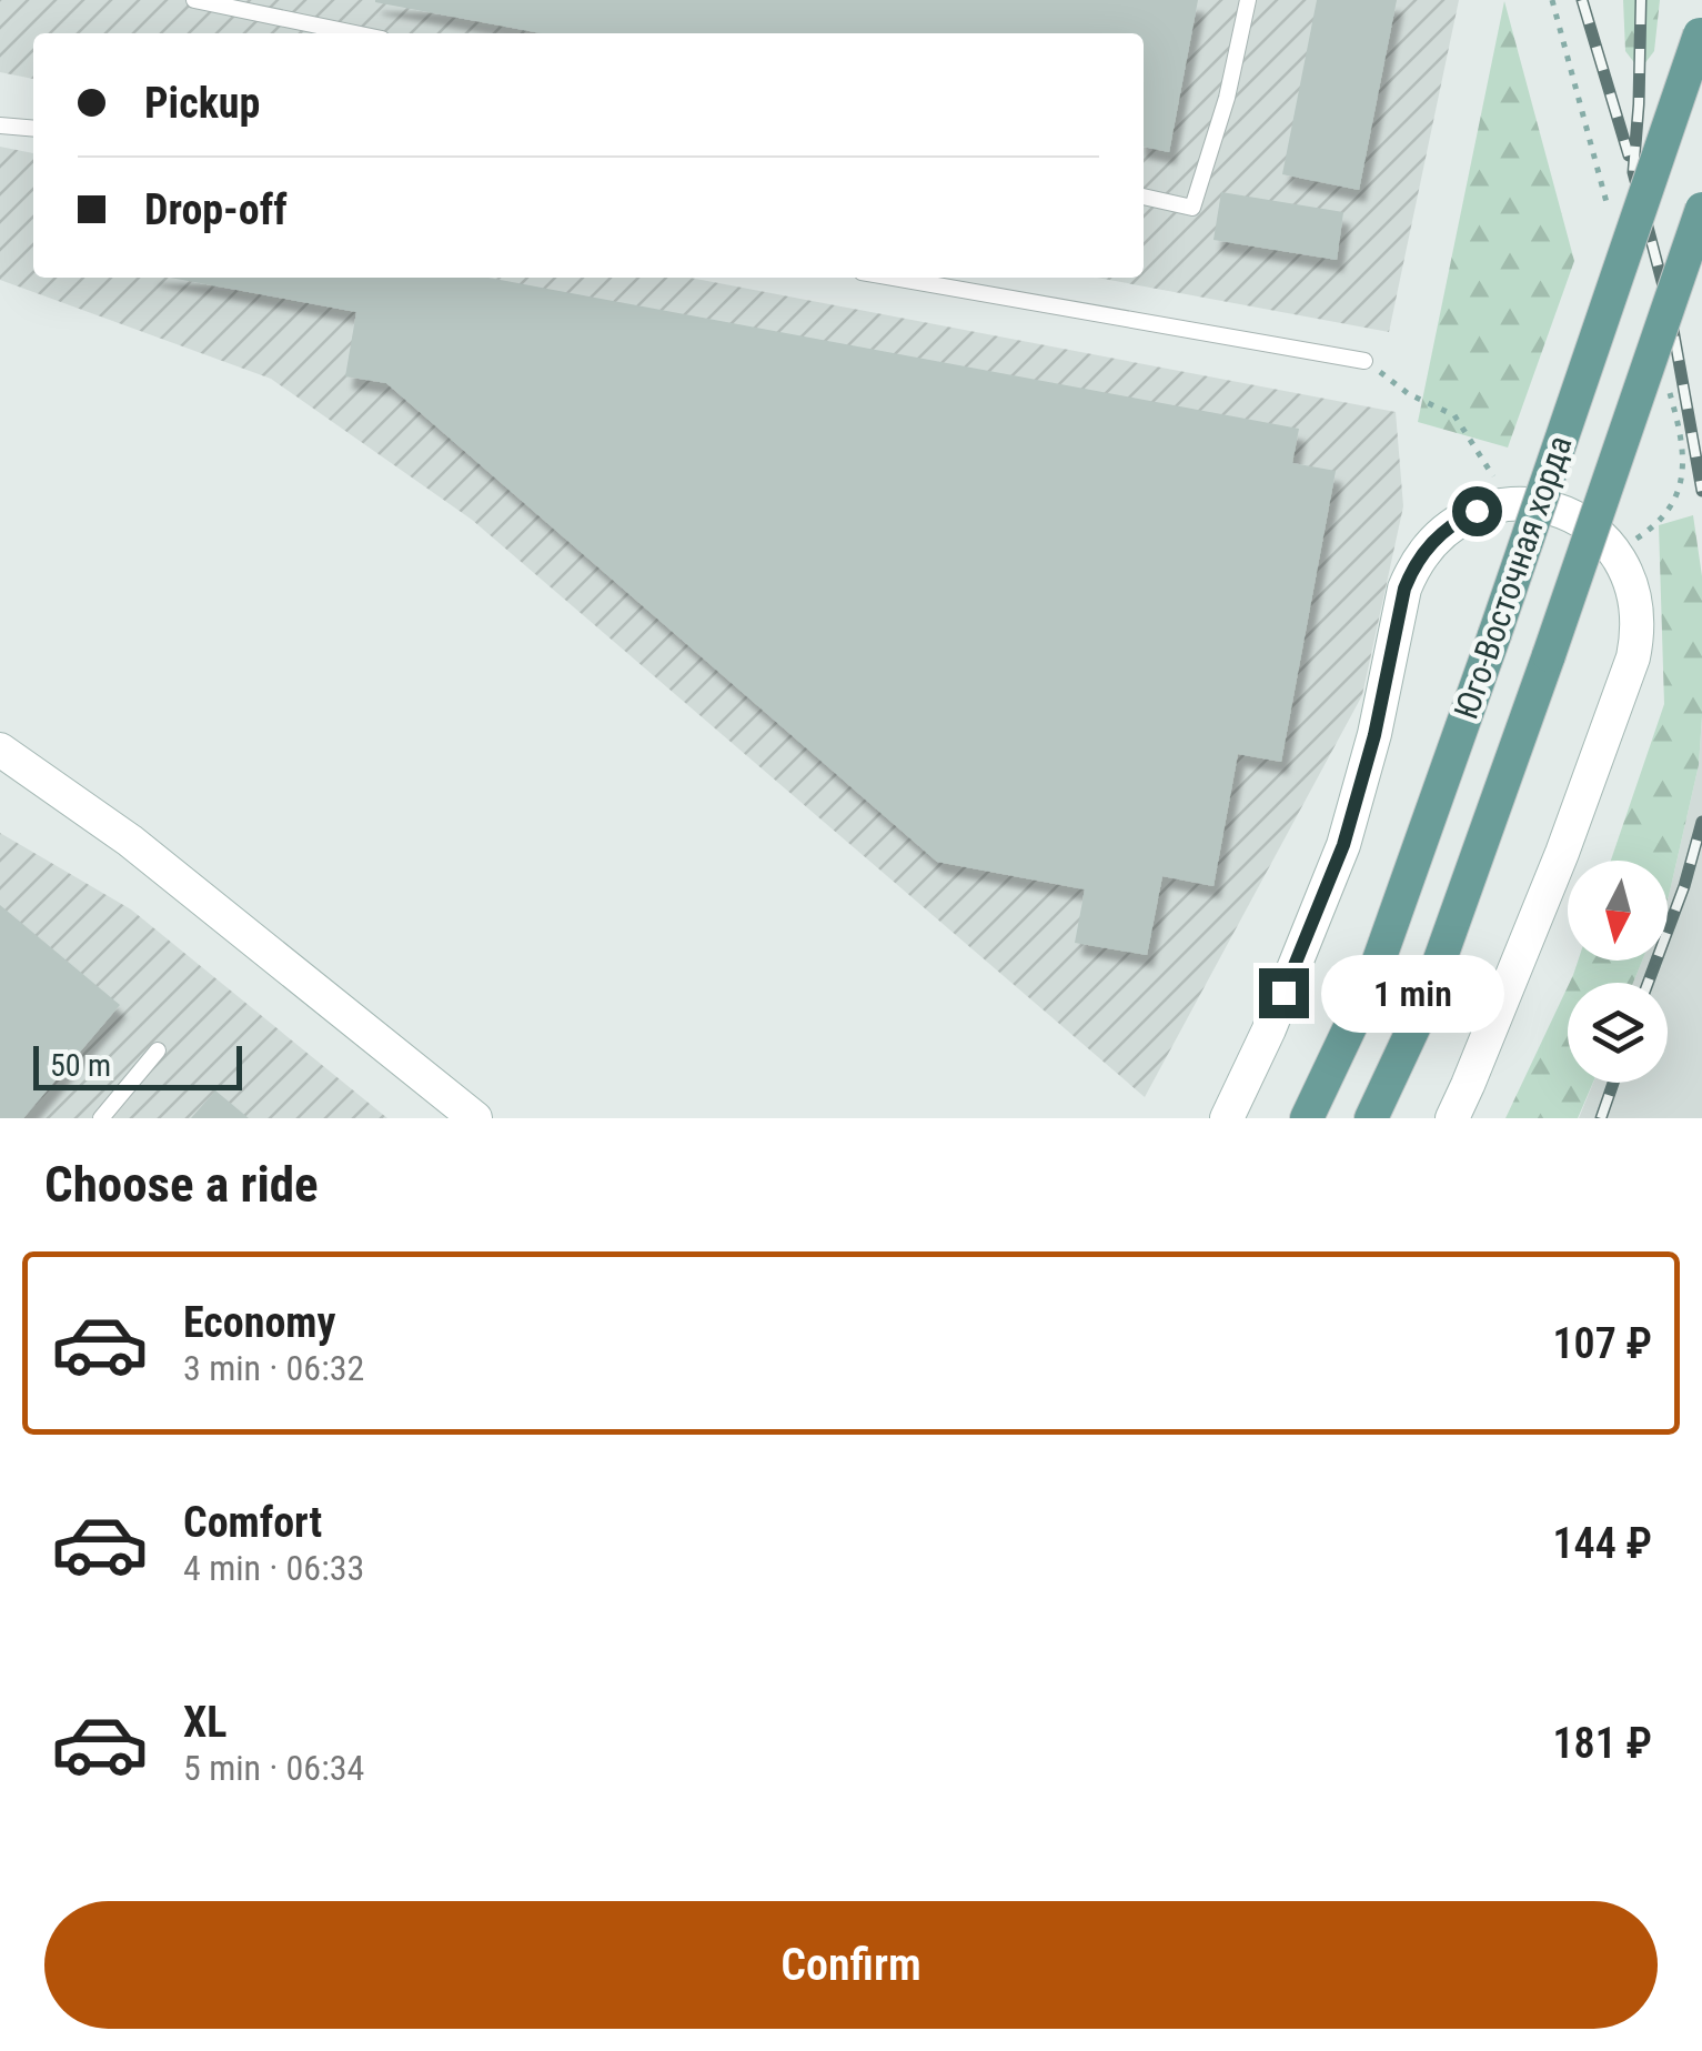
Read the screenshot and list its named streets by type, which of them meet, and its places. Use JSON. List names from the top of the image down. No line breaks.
{"streets":{"main road":["Юго-Восточная хорда"]},"scale_bar":"50 m","north":"bottom","page":{"banner":["Pickup","Drop-off"],"bubble":"1 min","scale":"50 m","heading":"Choose a ride","list":[{"name":"Economy","note":"3 min · 06:32","value":"107 ₽"},{"name":"Comfort","note":"4 min · 06:33","value":"144 ₽"},{"name":"XL","note":"5 min · 06:34","value":"181 ₽"}],"buttons":"Confirm"}}
